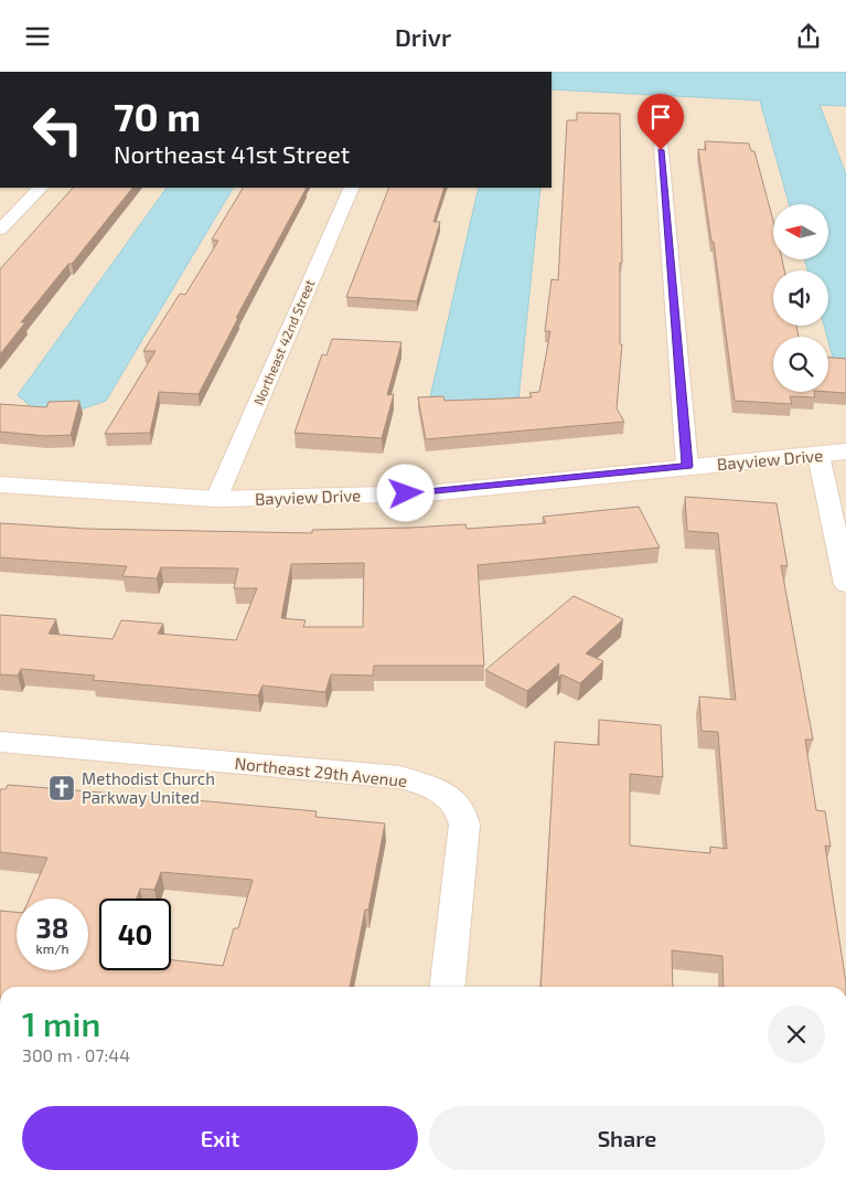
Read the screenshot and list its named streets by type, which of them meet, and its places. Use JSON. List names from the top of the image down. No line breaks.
{"streets":{"street":["Northeast 42nd Street","Bayview Drive","Northeast 29th Avenue"]},"crossings":[["Northeast 42nd Street","Bayview Drive"]],"places":{"church":["Methodist Church Parkway United"]},"north":"left","page":{"header":"Drivr","turn":["70 m","Northeast 41st Street"],"speed":"38 km/h","limit":"40","heading":["1 min","300 m · 07:44"],"buttons":["Exit","Share"]}}
